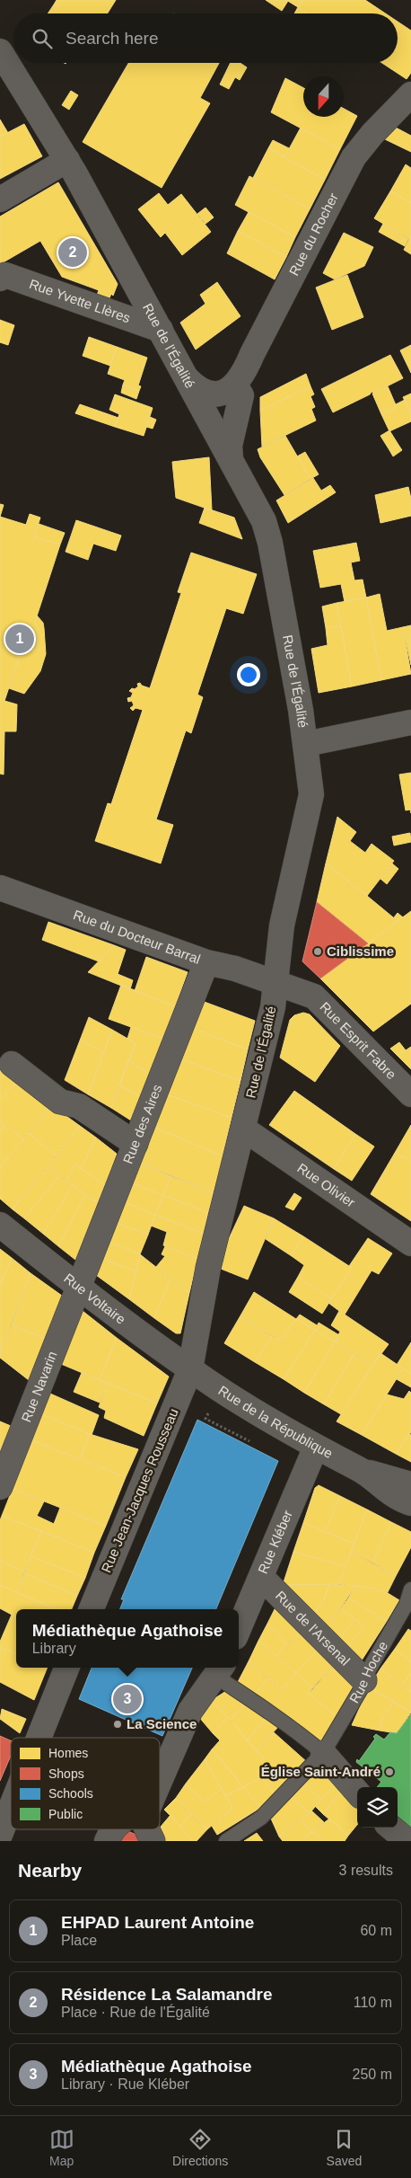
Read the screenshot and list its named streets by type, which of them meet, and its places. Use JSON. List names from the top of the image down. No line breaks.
{"streets":{"street":["Rue du Rocher","Rue Yvette Llères","Rue de l'Égalité","Rue du Docteur Barral","Rue Esprit Fabre","Rue des Aires","Rue Olivier","Rue Voltaire","Rue Navarin","Rue de la République","Rue Jean-Jacques Rousseau","Rue Kléber","Rue de l'Arsenal"],"lane":["Rue Hoche"]},"crossings":[["Rue Yvette Llères","Rue de l'Égalité"],["Rue de l'Égalité","Rue du Docteur Barral"],["Rue de l'Égalité","Rue Esprit Fabre"],["Rue de l'Égalité","Rue Olivier"],["Rue de l'Égalité","Rue Voltaire"],["Rue de l'Égalité","Rue de la République"],["Rue de l'Égalité","Rue Jean-Jacques Rousseau"],["Rue du Docteur Barral","Rue Esprit Fabre"],["Rue du Docteur Barral","Rue des Aires"],["Rue des Aires","Rue Voltaire"],["Rue des Aires","Rue Navarin"],["Rue Voltaire","Rue Navarin"],["Rue Voltaire","Rue de la République"],["Rue Voltaire","Rue Jean-Jacques Rousseau"],["Rue de la République","Rue Jean-Jacques Rousseau"],["Rue de la République","Rue Kléber"],["Rue Kléber","Rue de l'Arsenal"],["Rue de l'Arsenal","Rue Hoche"]],"places":["Ciblissime","La Science","Église Saint-André"],"legend":["Homes","Shops","Schools","Public"],"north":"bottom","page":{"search":"Search here","pins":["2","1","3"],"popup":["Médiathèque Agathoise","Library"],"heading":["Nearby","3 results"],"list":[{"mark":"1","name":"EHPAD Laurent Antoine","note":"Place","value":"60 m"},{"mark":"2","name":"Résidence La Salamandre","note":"Place · Rue de l'Égalité","value":"110 m"},{"mark":"3","name":"Médiathèque Agathoise","note":"Library · Rue Kléber","value":"250 m"}],"nav":["Map","Directions","Saved"]}}
